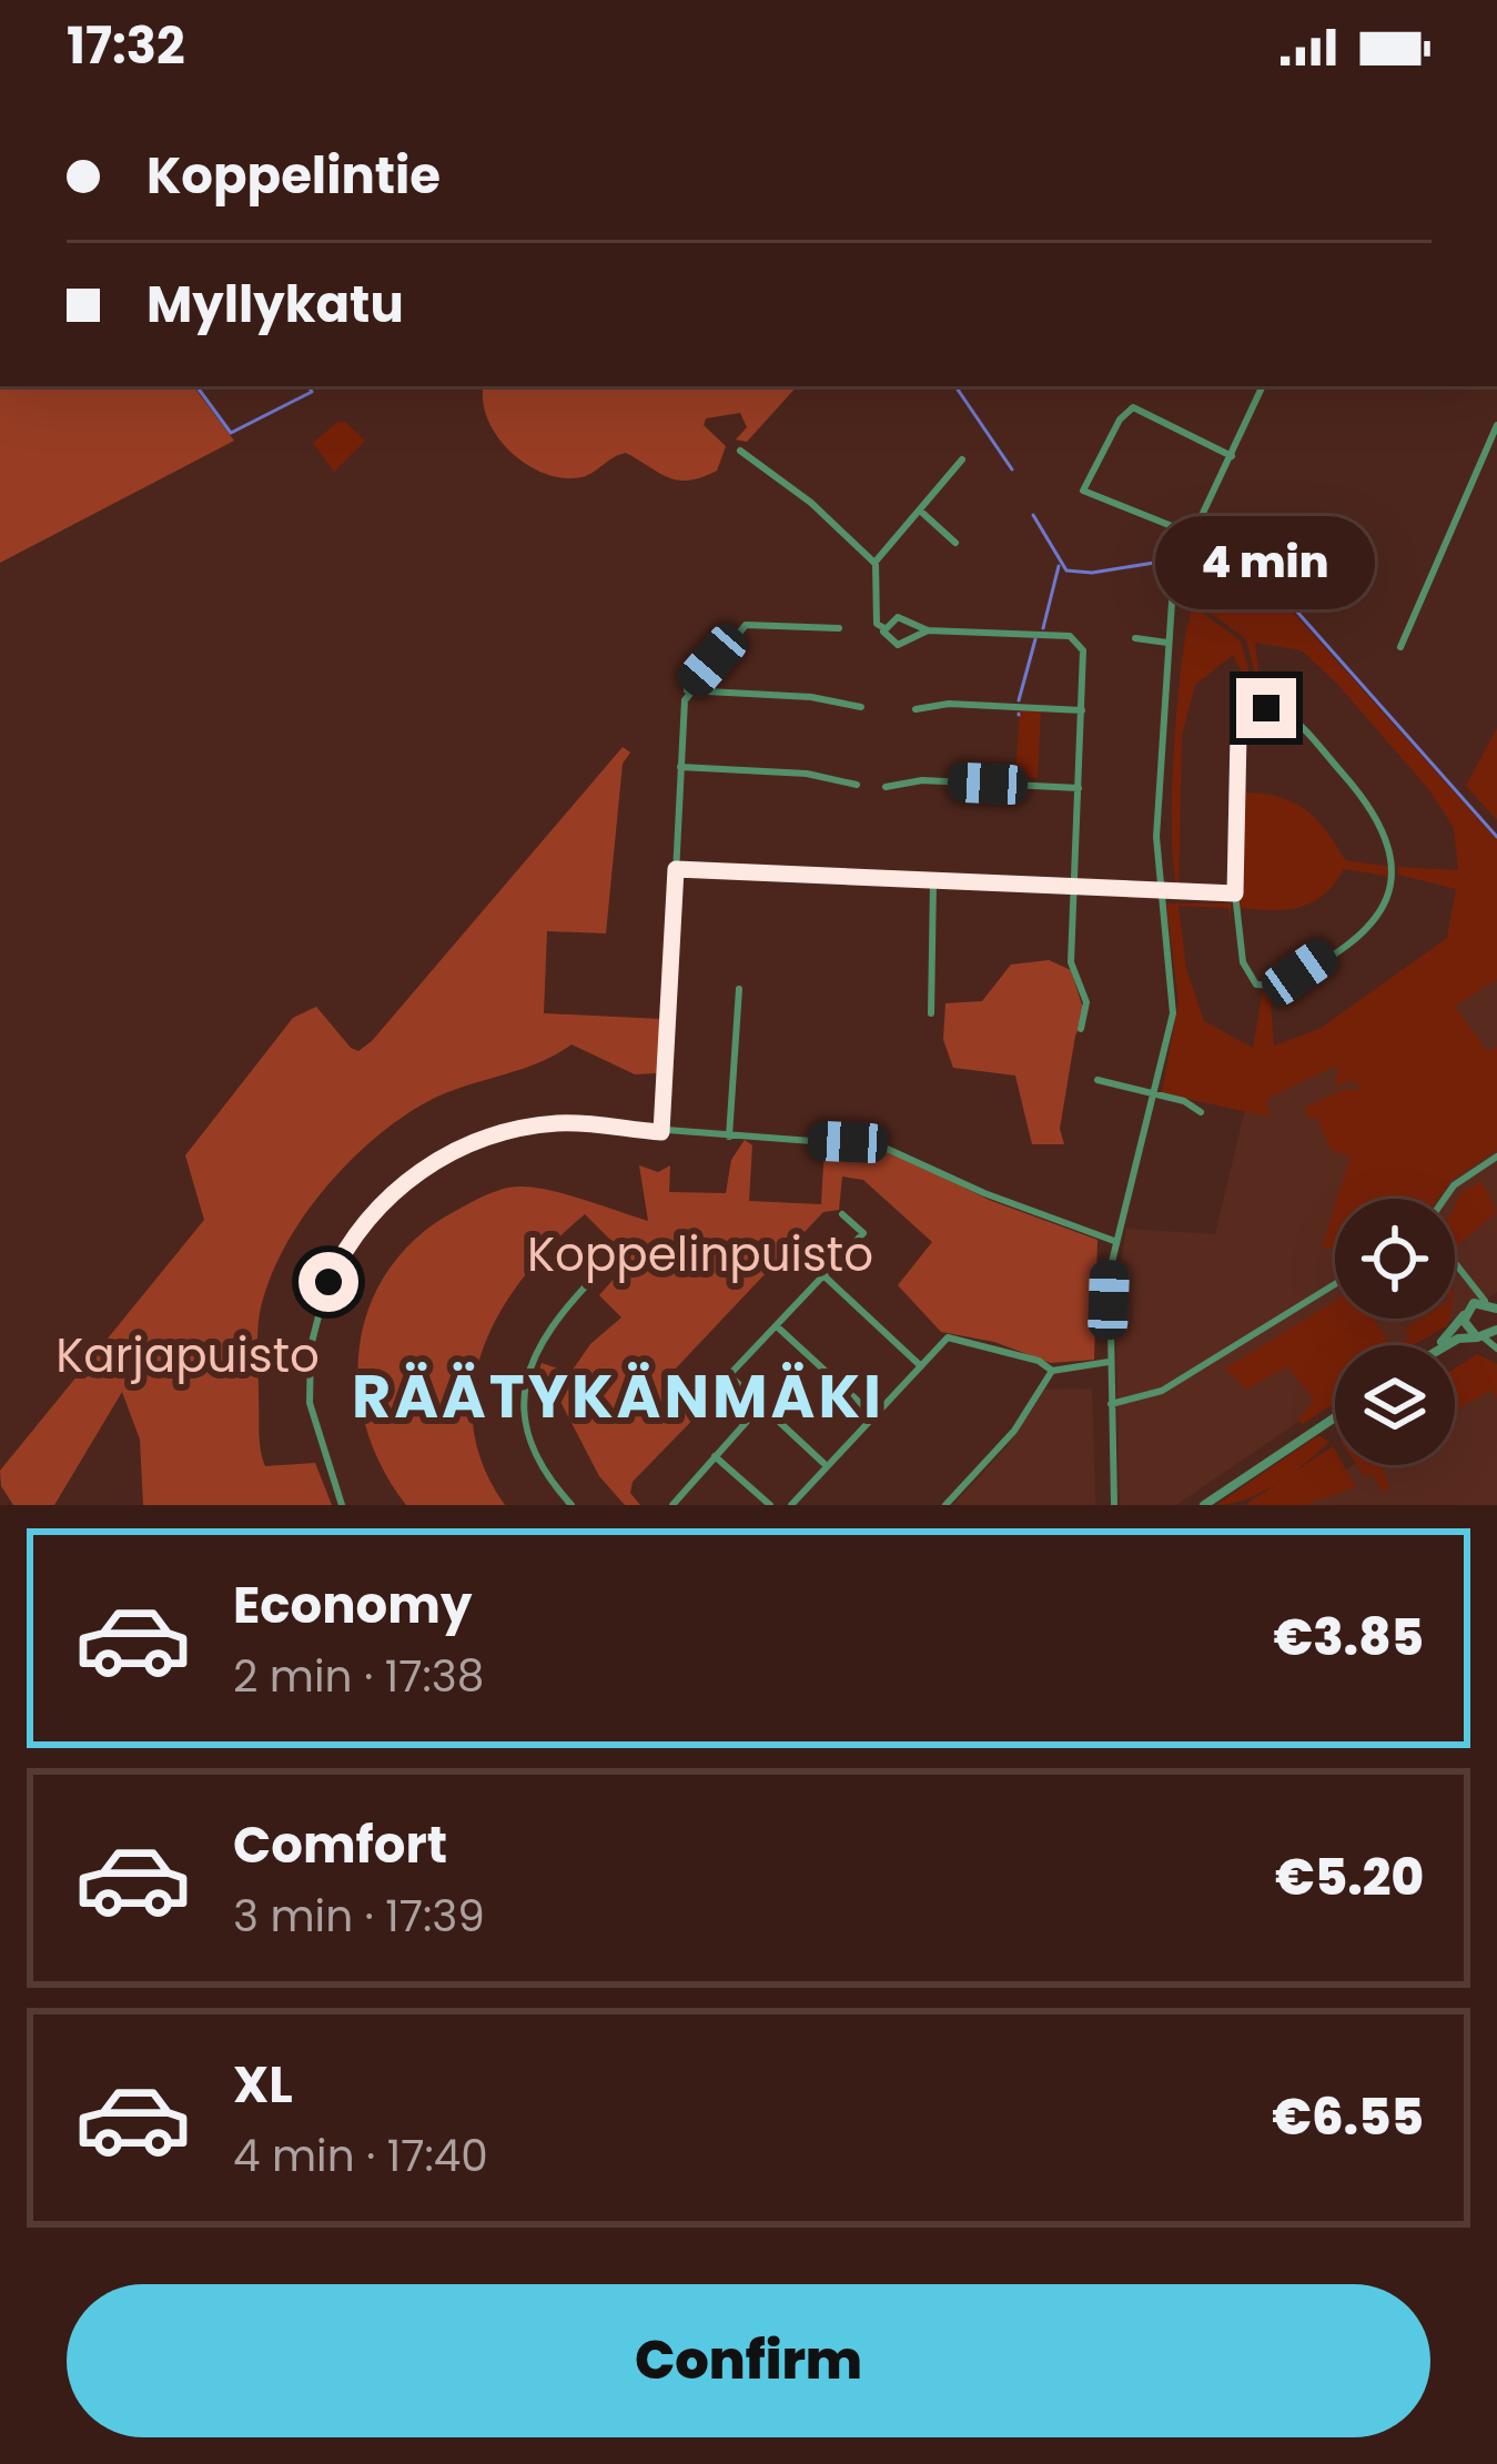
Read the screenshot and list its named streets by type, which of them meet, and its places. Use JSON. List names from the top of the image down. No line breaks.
{"districts":["RÄÄTYKÄNMÄKI"],"parks":["Koppelinpuisto","Karjapuisto"],"page":{"status":"17:32","banner":["Koppelintie","Myllykatu"],"bubble":"4 min","list":[{"name":"Economy","note":"2 min · 17:38","value":"€3.85"},{"name":"Comfort","note":"3 min · 17:39","value":"€5.20"},{"name":"XL","note":"4 min · 17:40","value":"€6.55"}],"buttons":"Confirm"}}
